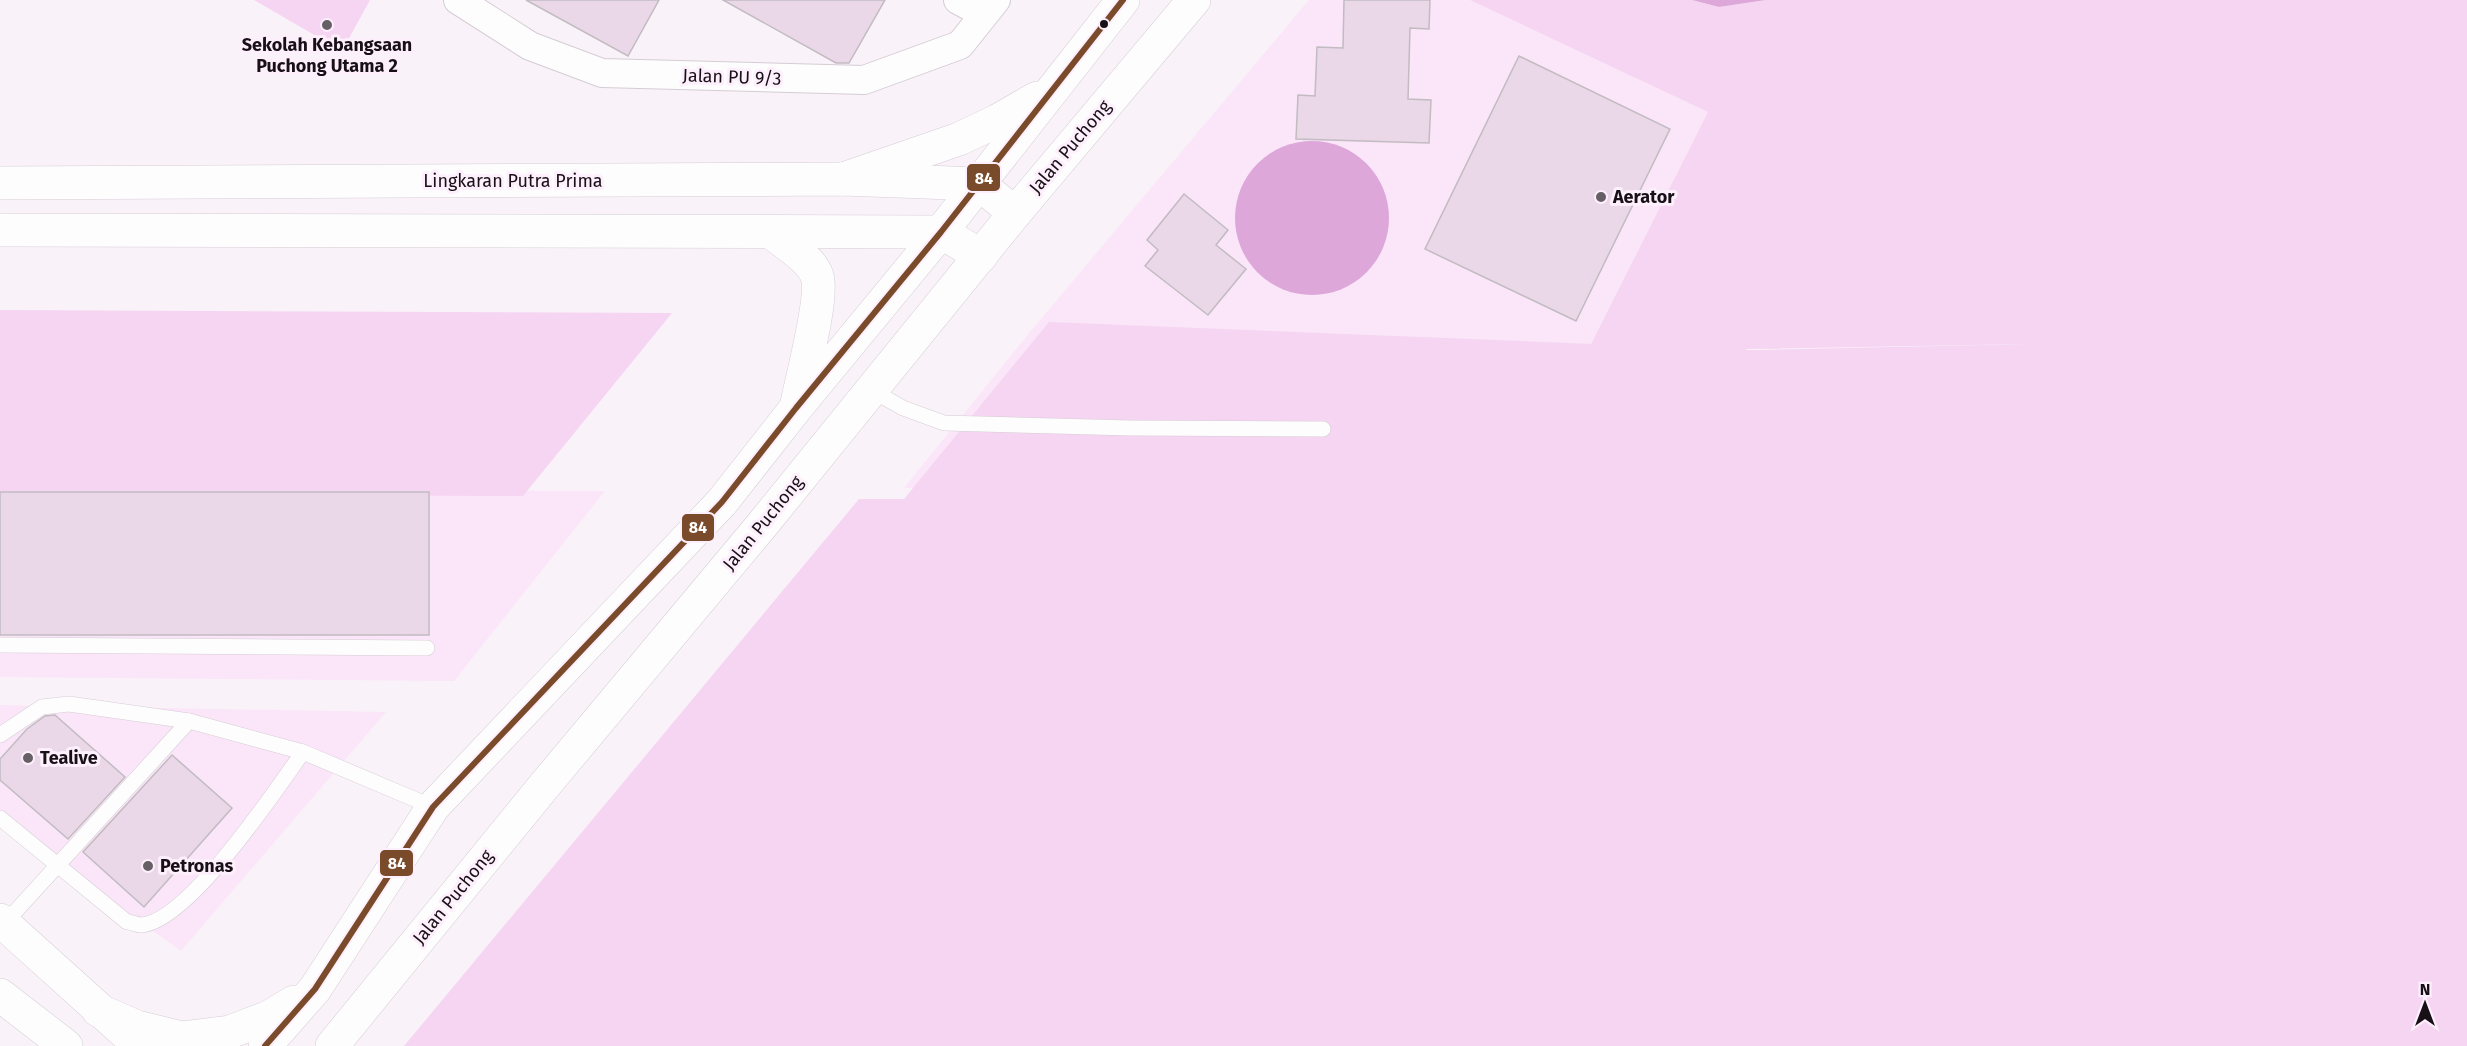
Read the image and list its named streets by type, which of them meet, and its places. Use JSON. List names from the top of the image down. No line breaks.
{"streets":{"main road":["Jalan Puchong","Lingkaran Putra Prima"],"street":["Jalan PU 9/3"]},"places":["Sekolah Kebangsaan Puchong Utama 2","Aerator","Tealive","Petronas"],"lines":["transit line 84"],"north":"top"}
